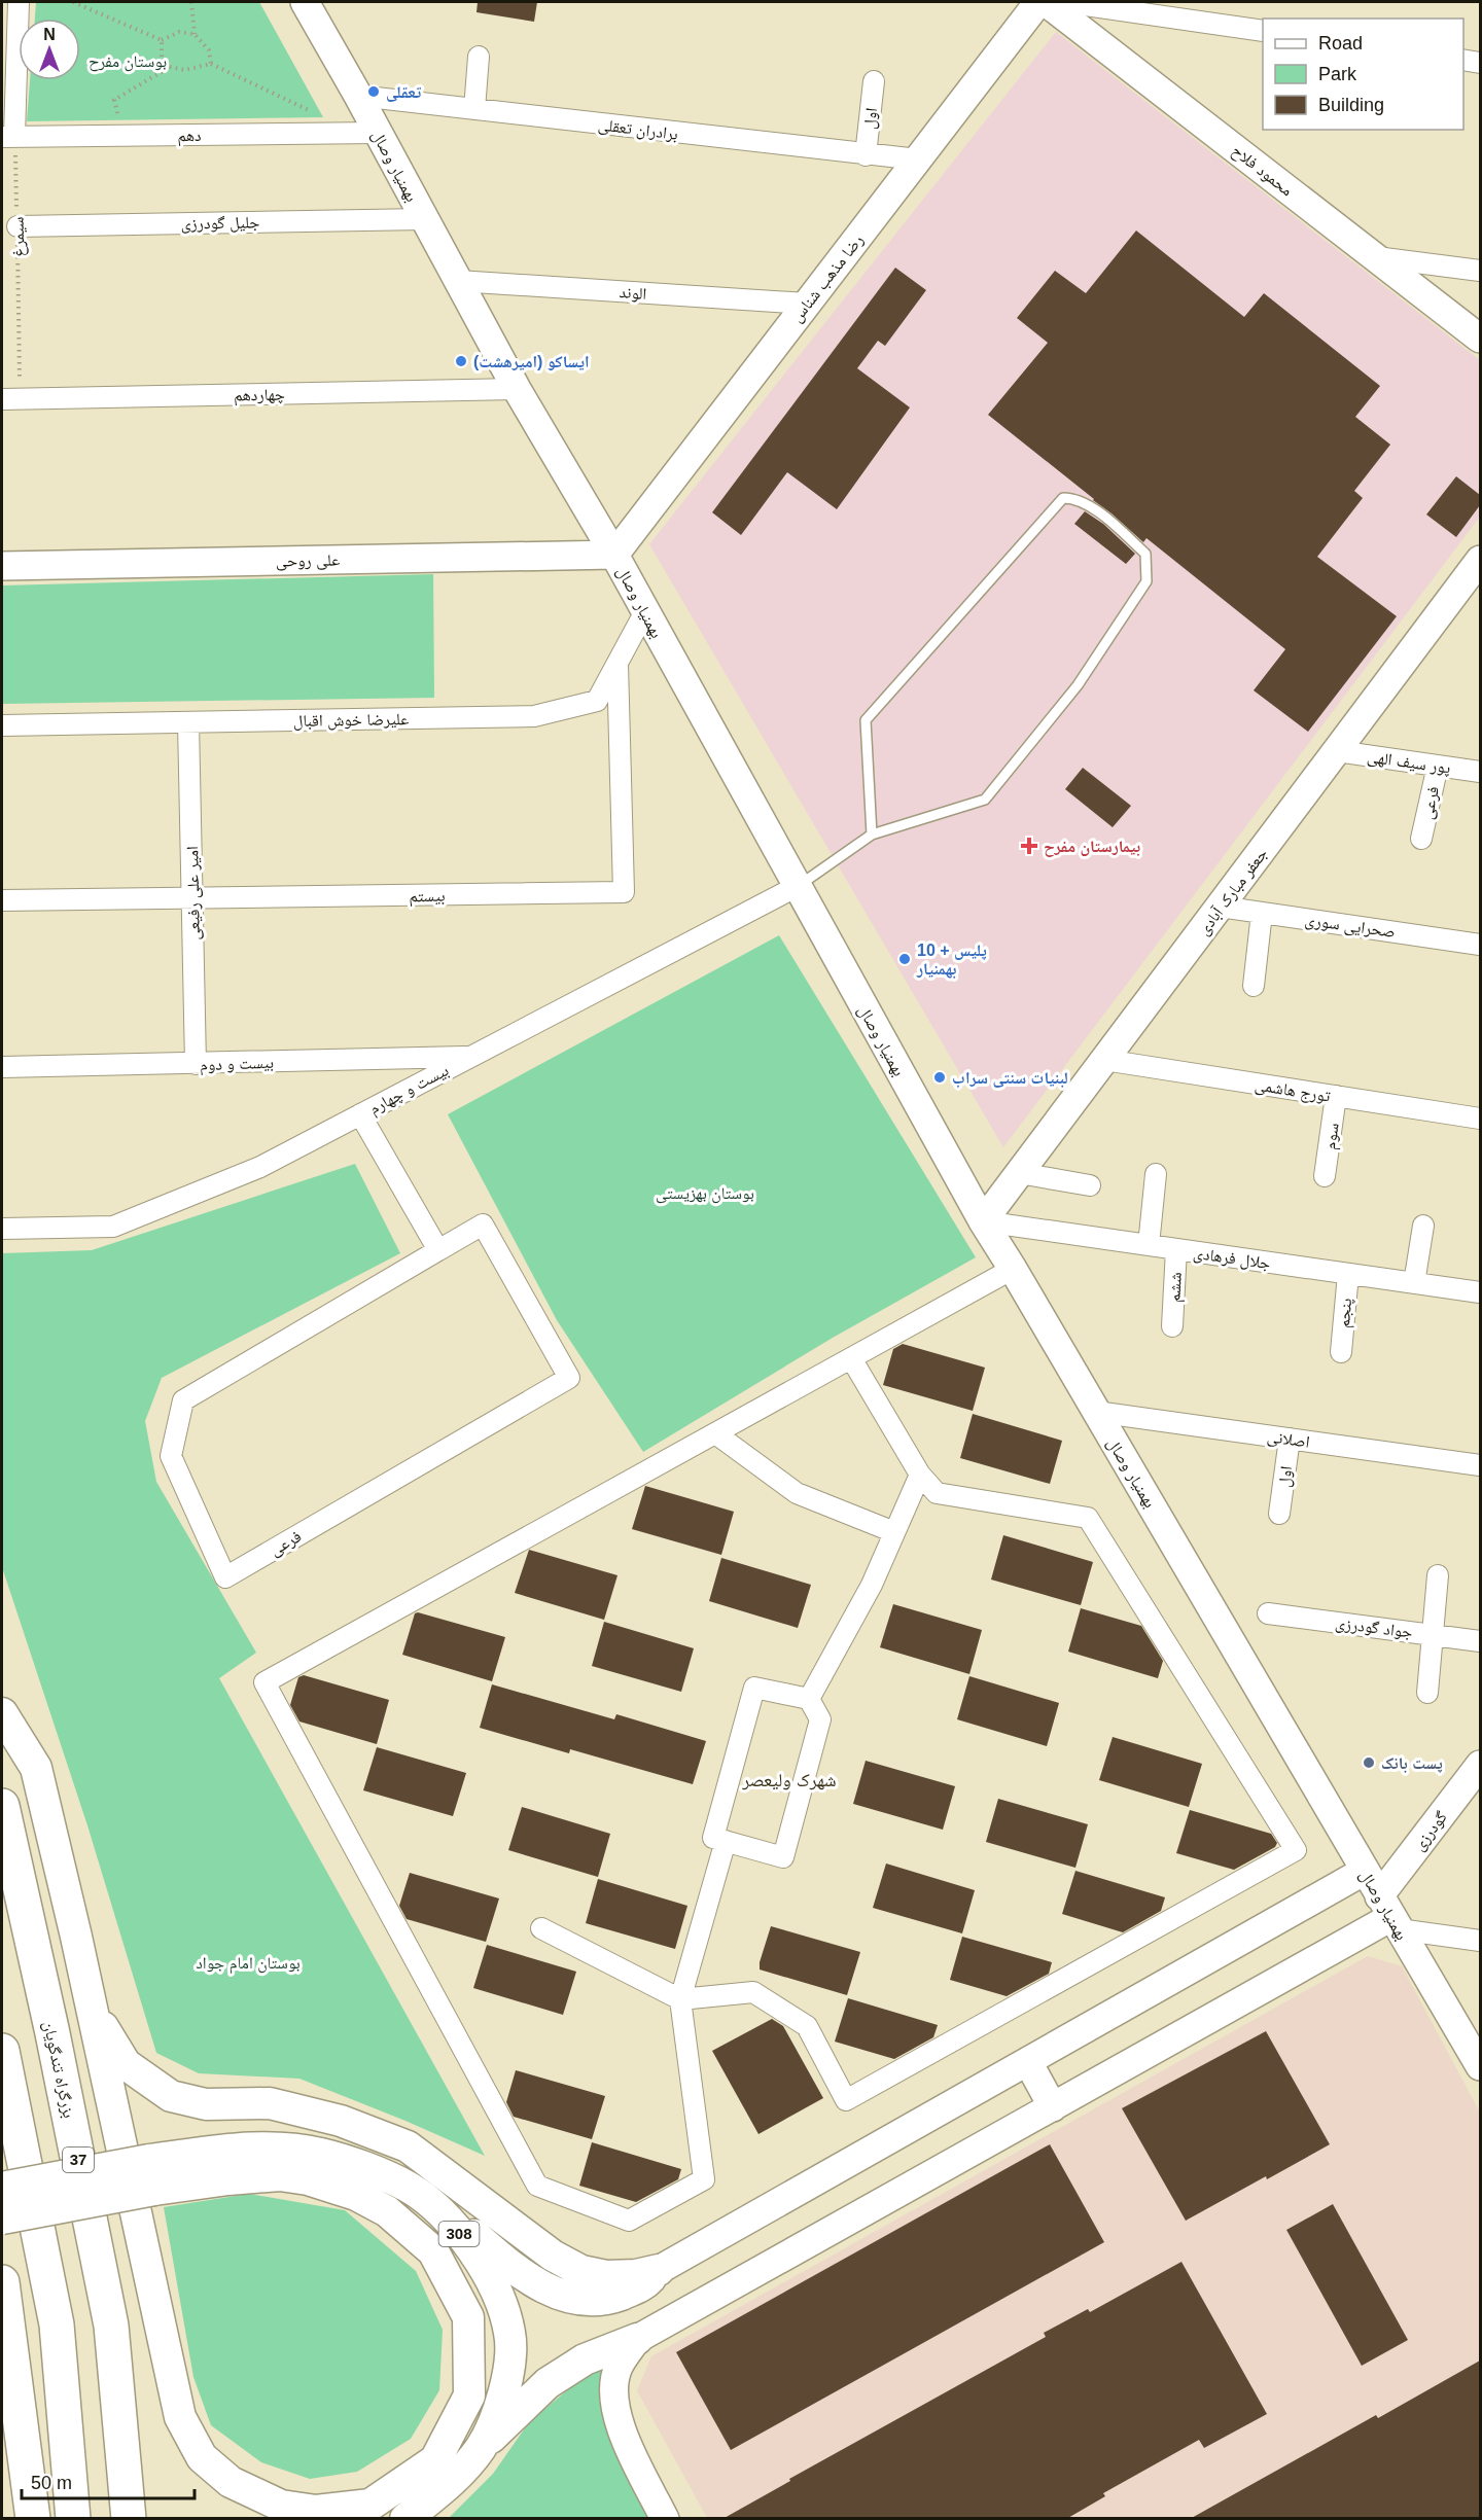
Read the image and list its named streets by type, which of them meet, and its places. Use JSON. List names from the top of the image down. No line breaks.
{"streets":{"highway":["بزرگراه تندگویان","37"],"main road":["308"],"street":["اول","برادران تعقلی","دهم","بهمنیار وصال","محمود فلاح","جلیل گودرزی","رضا مذهب شناس","الوند","چهاردهم","علی روحی","علیرضا خوش اقبال","پور سیف الهی","فرعی","جعفر مبارک آبادی","امیر علی رفیعی","بیستم","صحرایی سوری","بیست و دوم","بیست و چهارم","تورج هاشمی","سوم","جلال فرهادی","ششم","پنجم","اصلانی","جواد گودرزی","گودرزی"],"path":["سیمرغ"]},"crossings":[["اول","برادران تعقلی"],["اول","اصلانی"],["برادران تعقلی","بهمنیار وصال"],["برادران تعقلی","رضا مذهب شناس"],["دهم","بهمنیار وصال"],["دهم","سیمرغ"],["بهمنیار وصال","جلیل گودرزی"],["بهمنیار وصال","رضا مذهب شناس"],["بهمنیار وصال","الوند"],["بهمنیار وصال","چهاردهم"],["بهمنیار وصال","علی روحی"],["بهمنیار وصال","علیرضا خوش اقبال"],["بهمنیار وصال","جعفر مبارک آبادی"],["بهمنیار وصال","بیست و چهارم"],["بهمنیار وصال","جلال فرهادی"],["بهمنیار وصال","اصلانی"],["بهمنیار وصال","گودرزی"],["جلیل گودرزی","سیمرغ"],["سیمرغ","چهاردهم"],["رضا مذهب شناس","الوند"],["رضا مذهب شناس","علی روحی"],["علیرضا خوش اقبال","امیر علی رفیعی"],["علیرضا خوش اقبال","بیستم"],["پور سیف الهی","فرعی"],["پور سیف الهی","جعفر مبارک آبادی"],["جعفر مبارک آبادی","صحرایی سوری"],["جعفر مبارک آبادی","تورج هاشمی"],["جعفر مبارک آبادی","جلال فرهادی"],["امیر علی رفیعی","بیستم"],["امیر علی رفیعی","بیست و دوم"],["بیست و دوم","بیست و چهارم"],["تورج هاشمی","سوم"],["جلال فرهادی","ششم"],["جلال فرهادی","پنجم"]],"districts":["شهرک ولیعصر"],"parks":["بوستان مفرح","بوستان بهزیستی","بوستان امام جواد"],"places":{"other":["تعقلی","ایساکو (امیرهشت)","پلیس + 10 بهمنیار","لبنیات سنتی سراب","پست بانک"],"health":["بیمارستان مفرح"]},"legend":["Road","Park","Building"],"scale_bar":"50 m","north":"top"}
